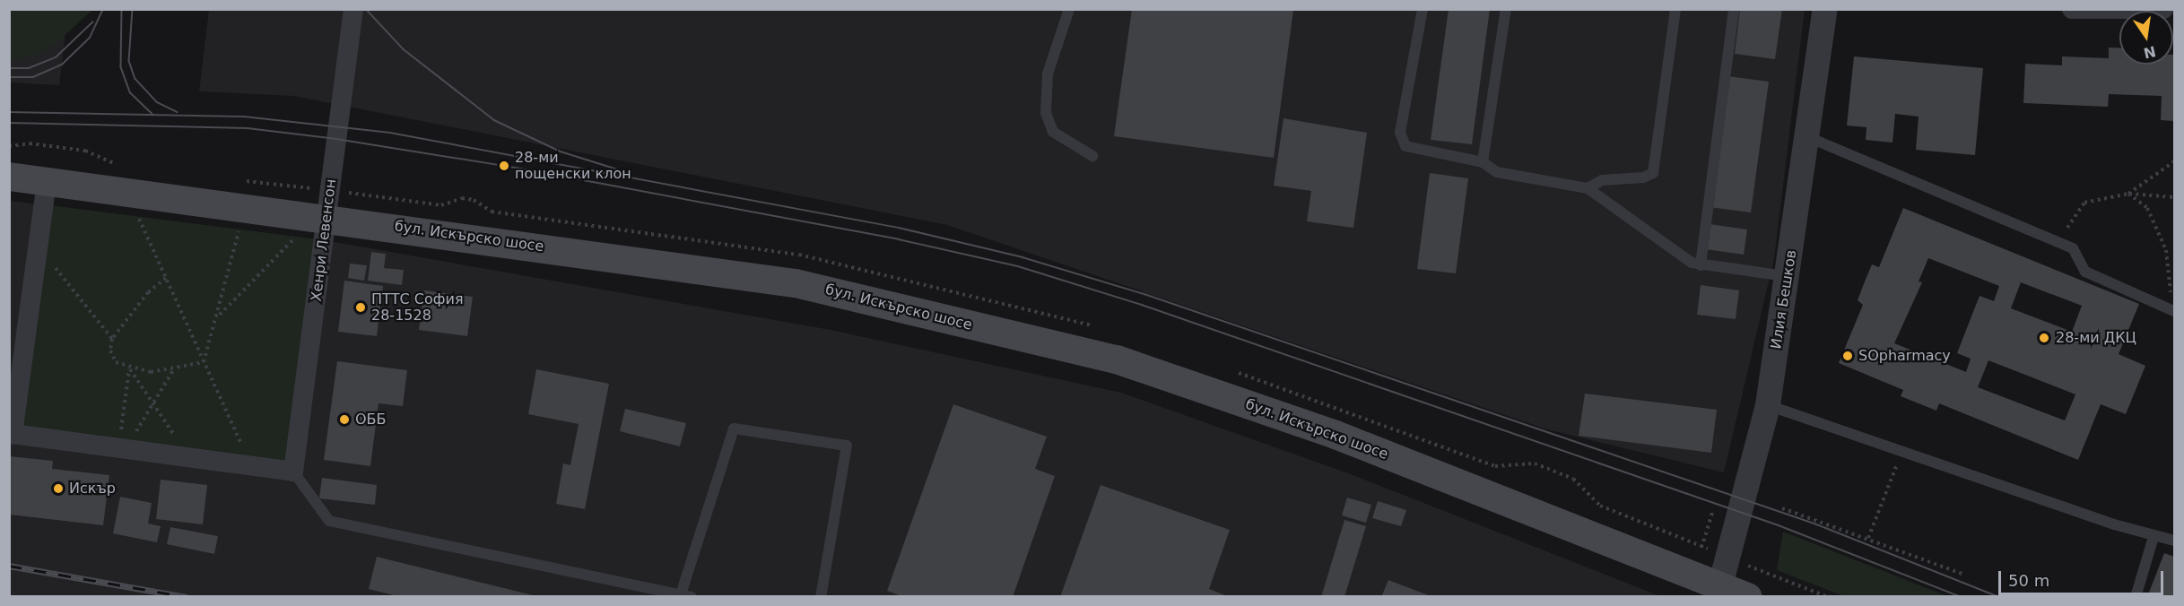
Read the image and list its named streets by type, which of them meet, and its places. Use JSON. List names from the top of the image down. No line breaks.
{"streets":{"main road":["бул. Искърско шосе"],"street":["Хенри Левенсон","Илия Бешков"]},"crossings":[["бул. Искърско шосе","Хенри Левенсон"],["бул. Искърско шосе","Илия Бешков"]],"places":["28-ми пощенски клон","ПТТС София 28-1528","28-ми ДКЦ","SOpharmacy","ОББ","Искър"],"scale_bar":"50 m","north":"bottom"}
